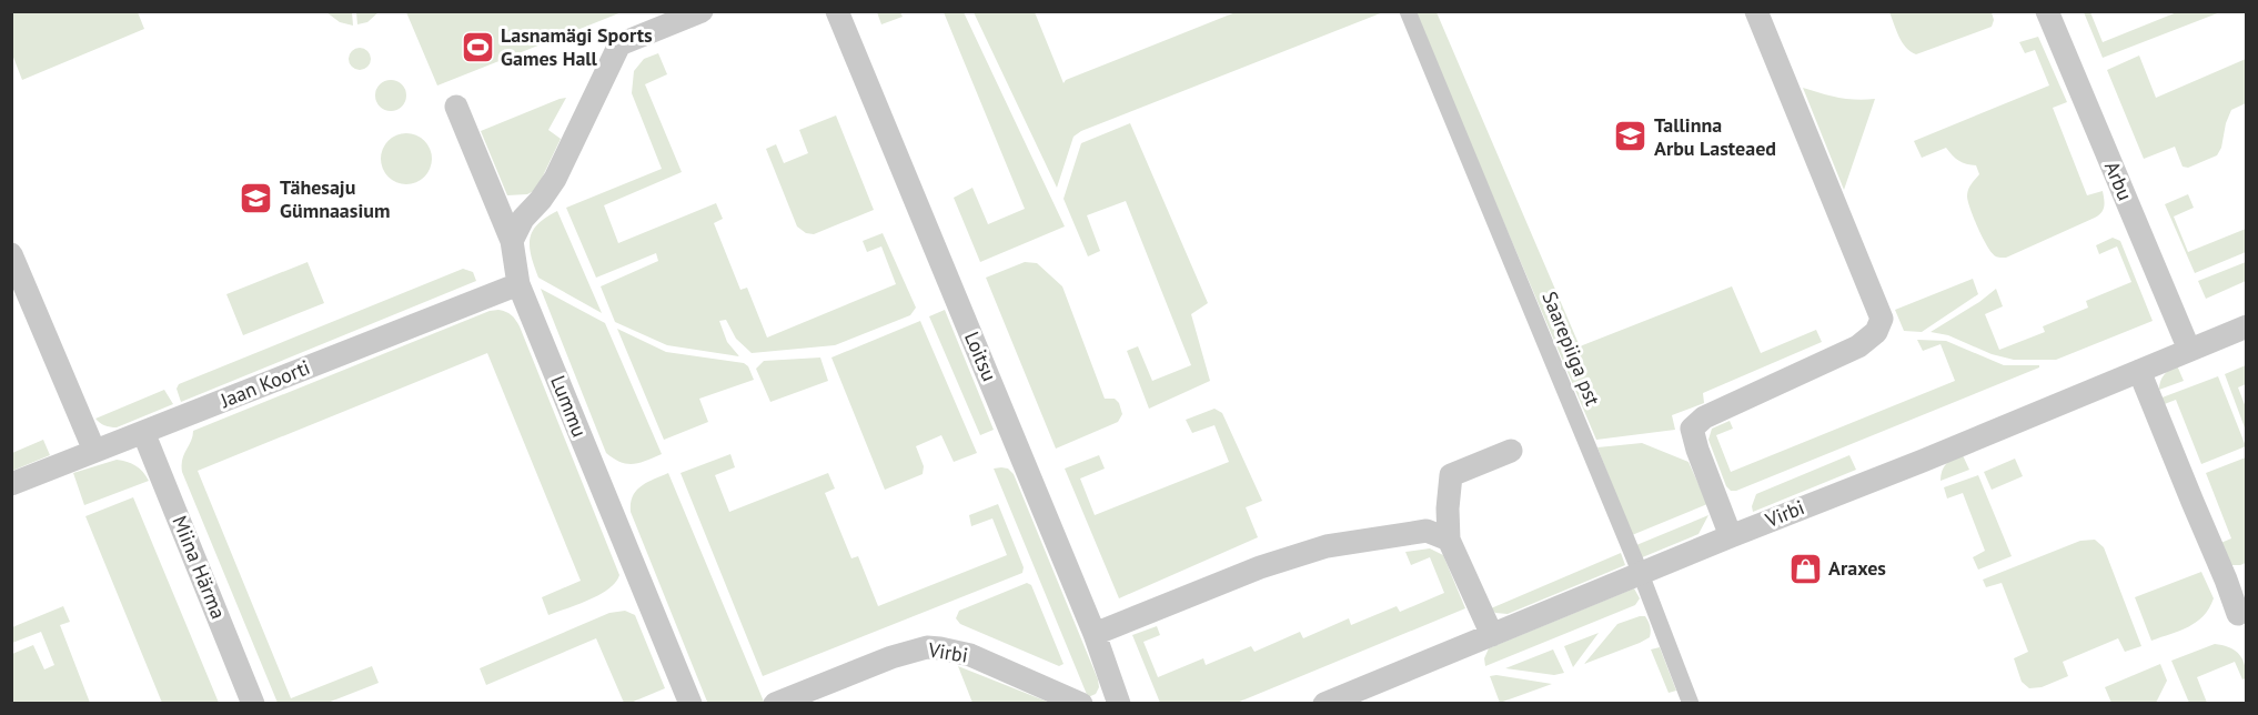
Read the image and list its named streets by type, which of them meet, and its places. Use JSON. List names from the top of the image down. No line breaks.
{"streets":{"street":["Arbu","Saarepiiga pst","Loitsu","Jaan Koorti","Lummu","Virbi","Miina Härma"]},"crossings":[["Arbu","Virbi"],["Saarepiiga pst","Virbi"],["Jaan Koorti","Lummu"],["Jaan Koorti","Miina Härma"]],"places":{"sports":["Lasnamägi Sports Games Hall"],"school or university":["Tallinna Arbu Lasteaed","Tähesaju Gümnaasium"],"shop":["Araxes"]}}
